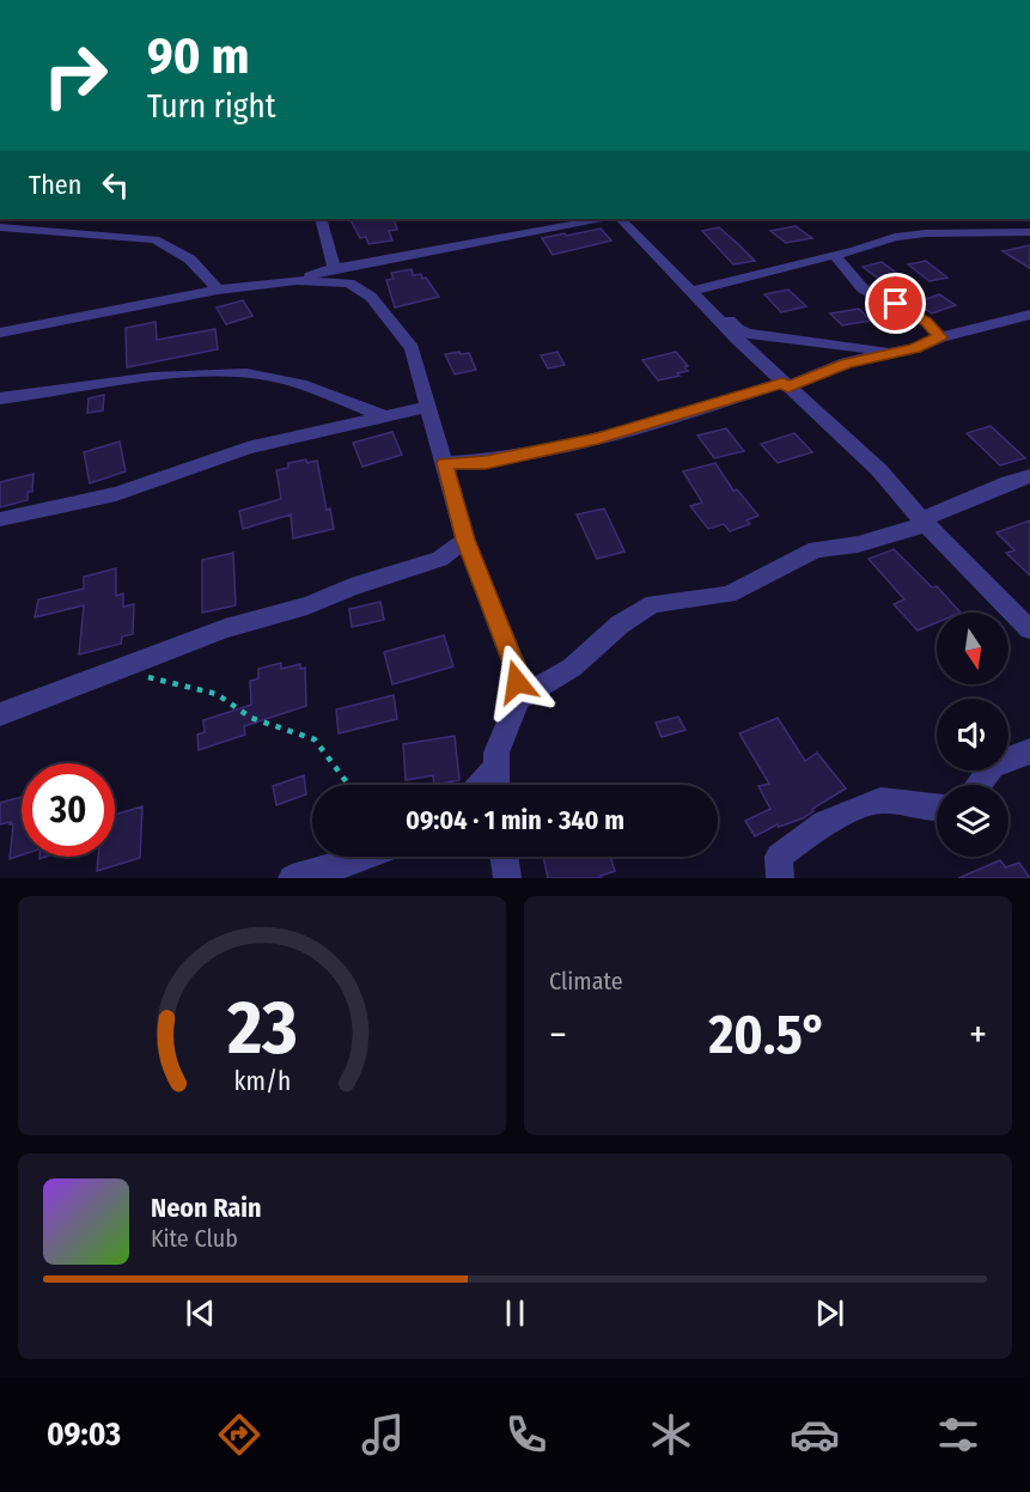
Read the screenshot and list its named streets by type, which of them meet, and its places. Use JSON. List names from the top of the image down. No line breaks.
{"north":"bottom","page":{"turn":["90 m","Turn right"],"then":"Then","limit":"30","trip":"09:04 · 1 min · 340 m","tile":"Climate","heat":["−","20.5°","+"],"song":["Neon Rain","Kite Club"],"tabs":"09:03","gauge":["23","km/h"]}}
